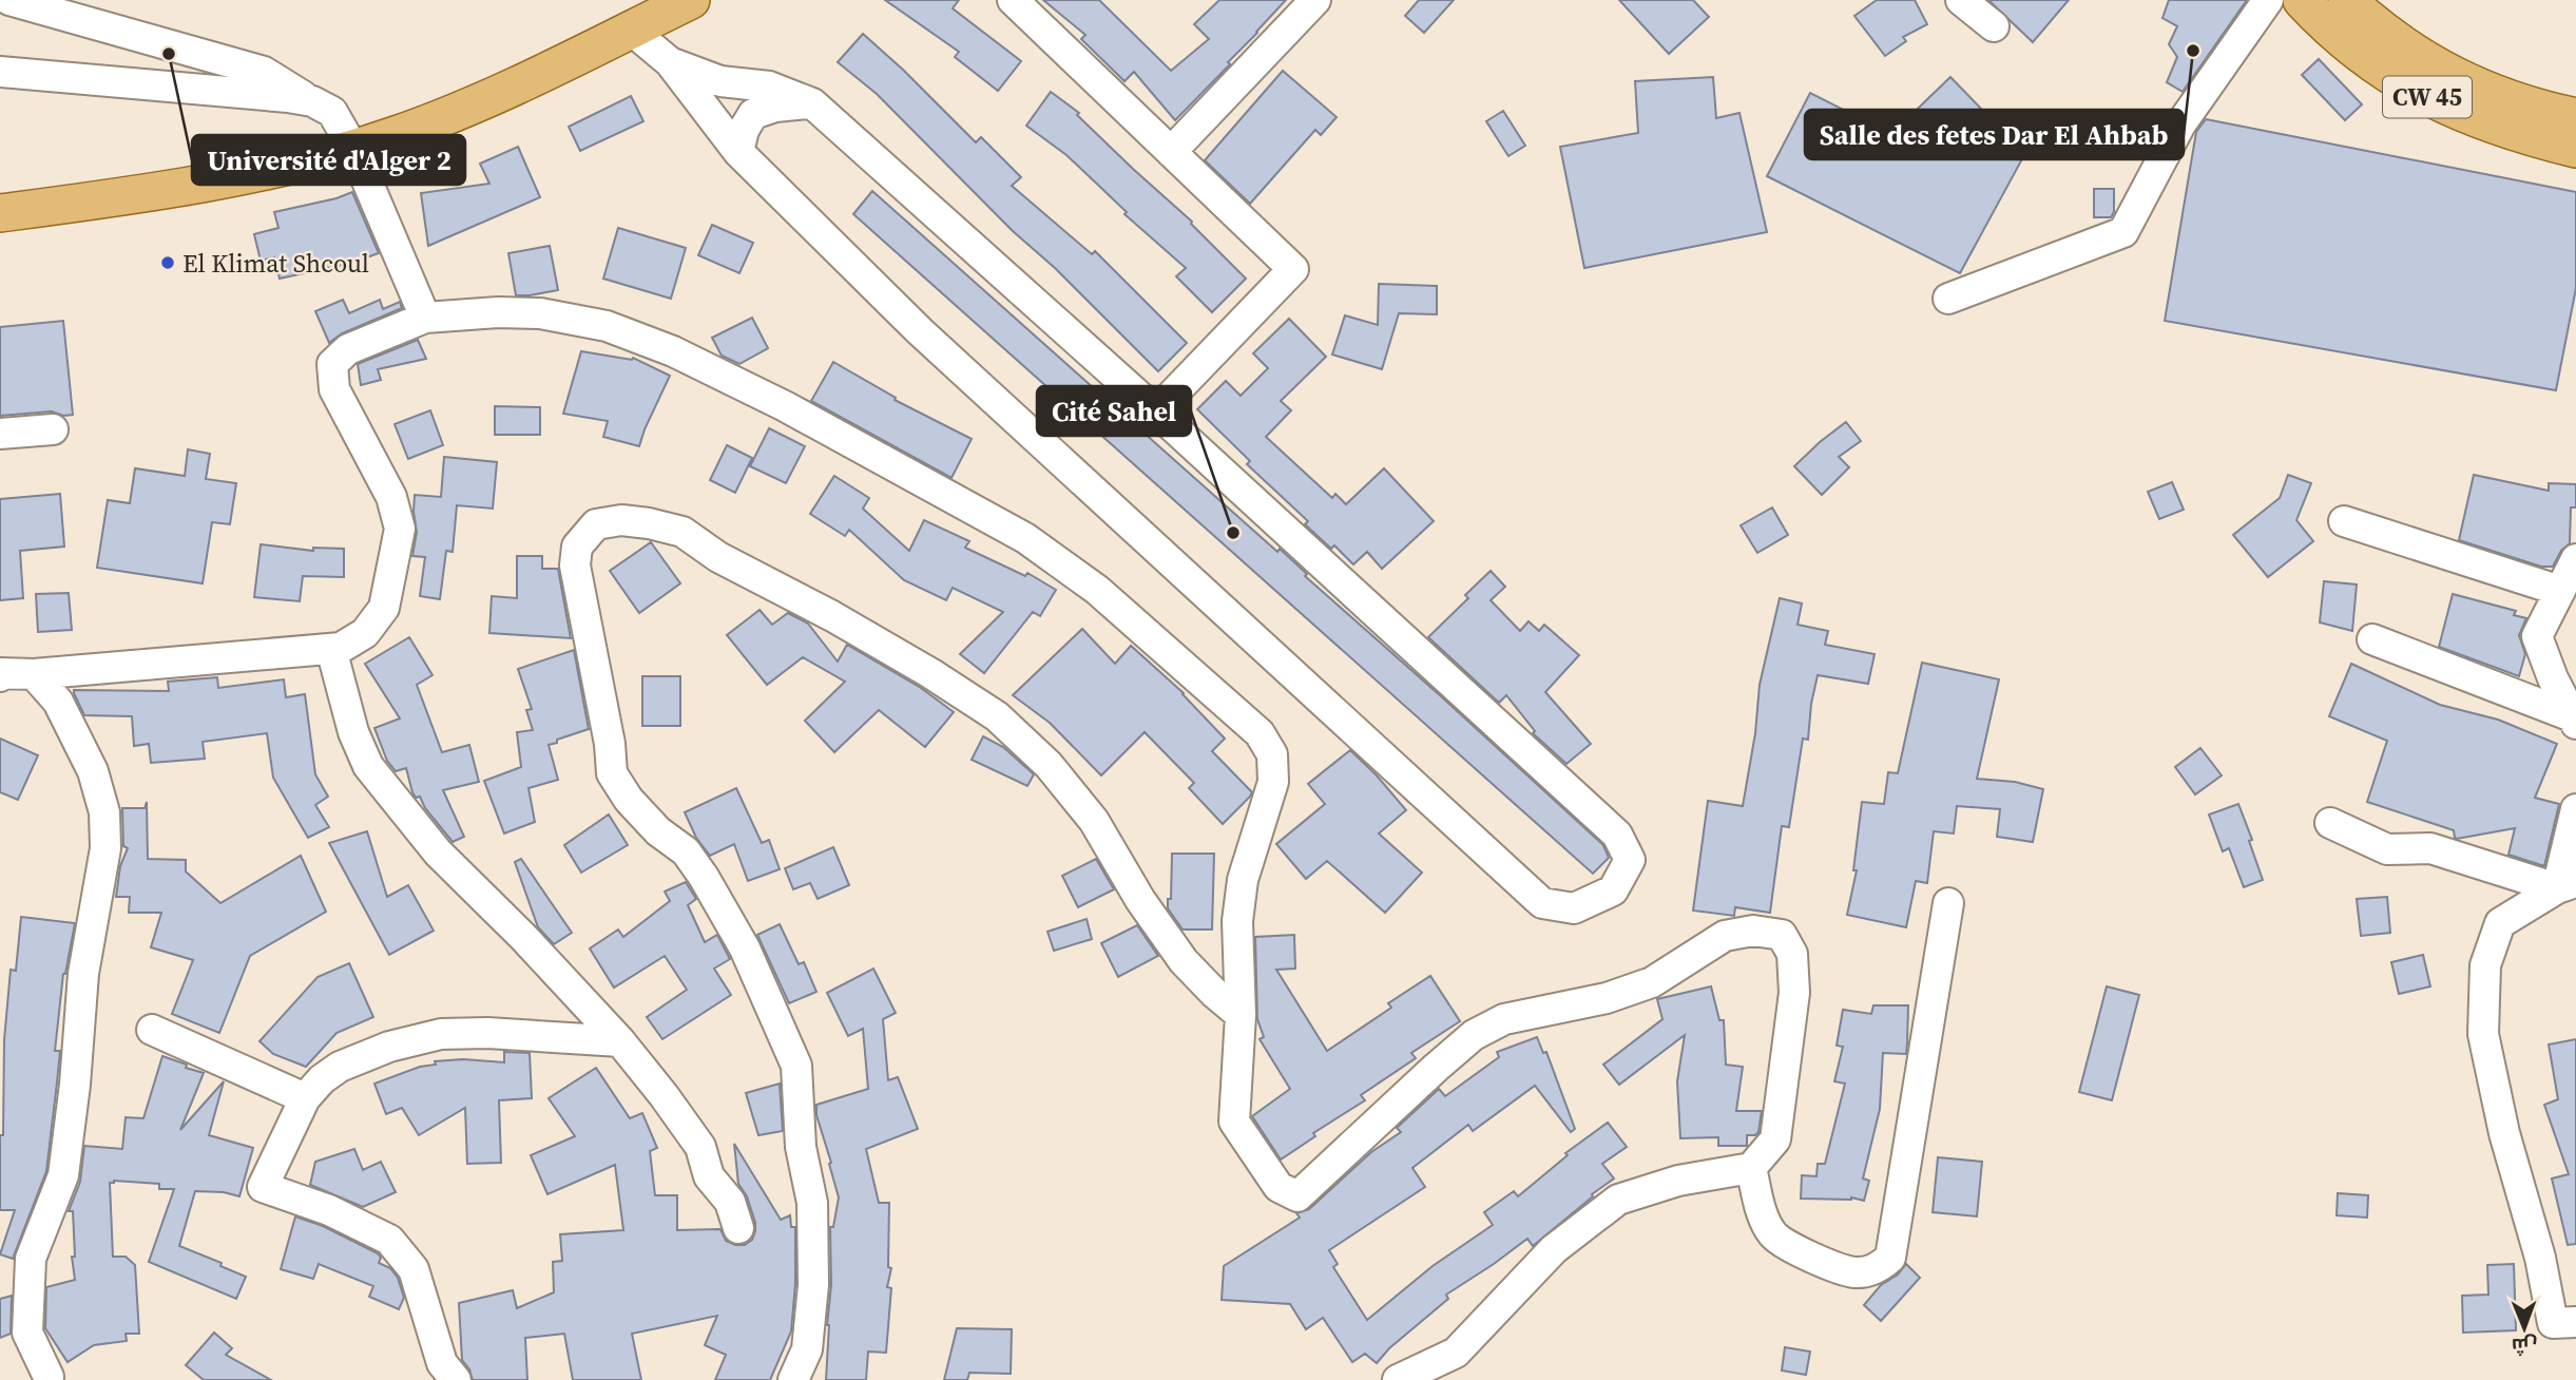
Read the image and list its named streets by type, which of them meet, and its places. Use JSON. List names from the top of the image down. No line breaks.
{"streets":{"main road":["CW 45"]},"places":["Salle des fetes Dar El Ahbab","Université d'Alger 2","El Klimat Shcoul","Cité Sahel"],"north":"bottom"}
